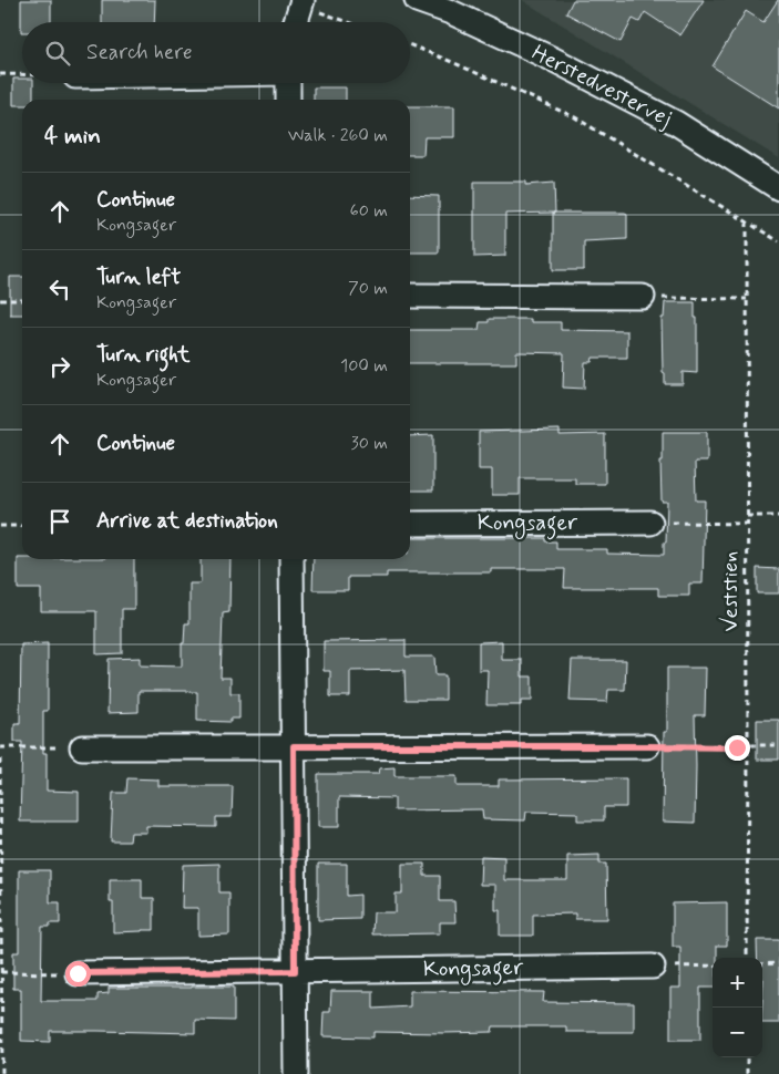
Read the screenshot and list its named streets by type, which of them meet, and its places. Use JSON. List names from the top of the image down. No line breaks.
{"streets":{"street":["Herstedvestervej","Kongsager"],"path":["Veststien"]},"page":{"search":"Search here","heading":["4 min","Walk · 260 m"],"list":[["Continue","Kongsager","60 m"],["Turn left","Kongsager","70 m"],["Turn right","Kongsager","100 m"],["Continue","30 m"],"Arrive at destination"],"map_buttons":["+","−"]}}
